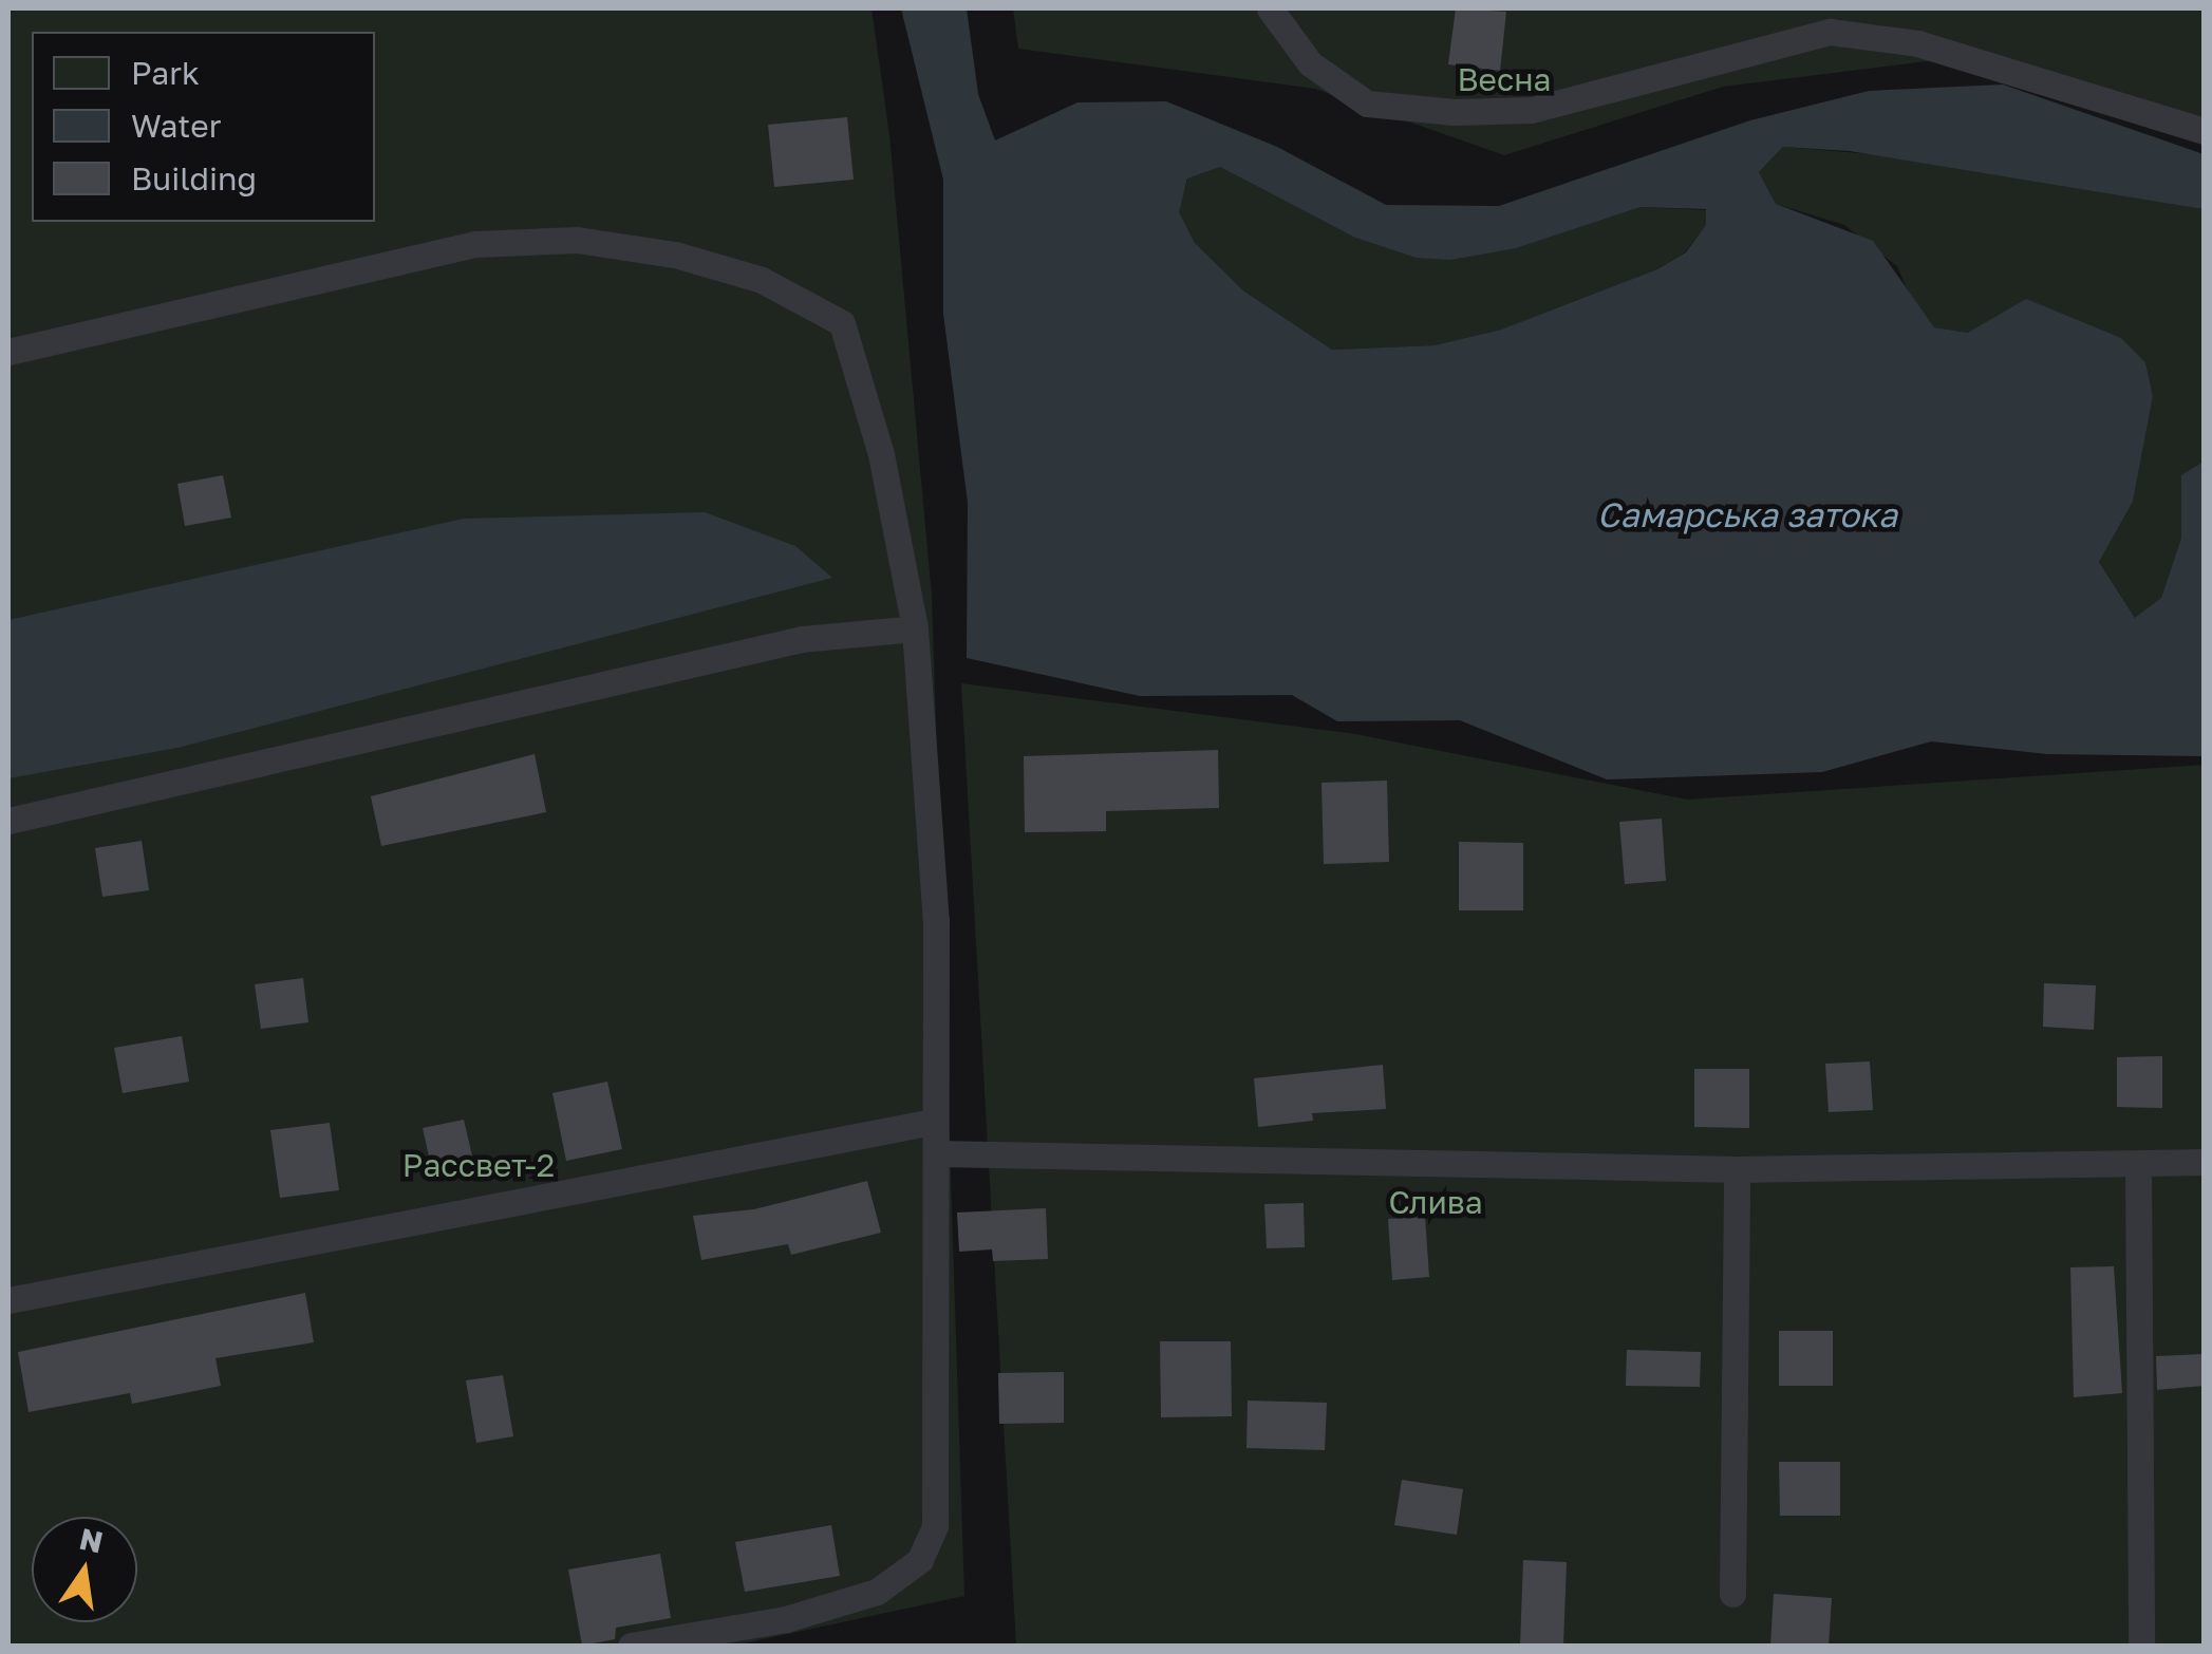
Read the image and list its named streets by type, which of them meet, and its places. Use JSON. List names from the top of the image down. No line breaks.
{"water":["Самарська затока"],"parks":["Весна","Рассвет-2","Слива"],"legend":["Park","Water","Building"],"north":"top"}
